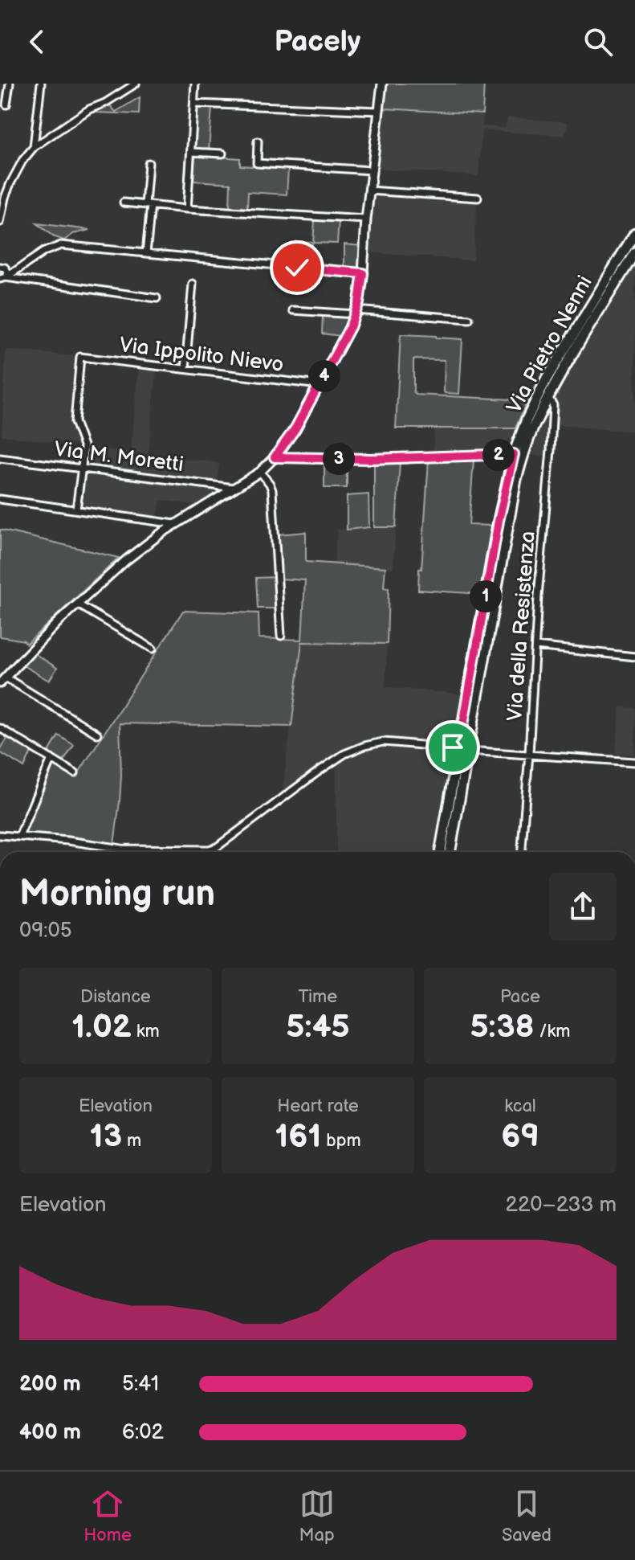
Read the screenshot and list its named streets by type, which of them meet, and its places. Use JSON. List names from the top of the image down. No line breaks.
{"streets":{"main road":["Via Pietro Nenni"],"street":["Via Ippolito Nievo","Via M. Moretti","Via della Resistenza"]},"crossings":[["Via Pietro Nenni","Via della Resistenza"],["Via Ippolito Nievo","Via M. Moretti"]],"page":{"header":"Pacely","pins":["4","2","3","1"],"heading":["Morning run","09:05"],"stats":[["Distance","1.02 km"],["Time","5:45"],["Pace","5:38 /km"],["Elevation","13 m"],["Heart rate","161 bpm"],["kcal","69"]],"chart":["Elevation","220–233 m"],"list":[{"name":"200 m","note":"5:41"},{"name":"400 m","note":"6:02"}],"tabs":["Home","Map","Saved"]}}
